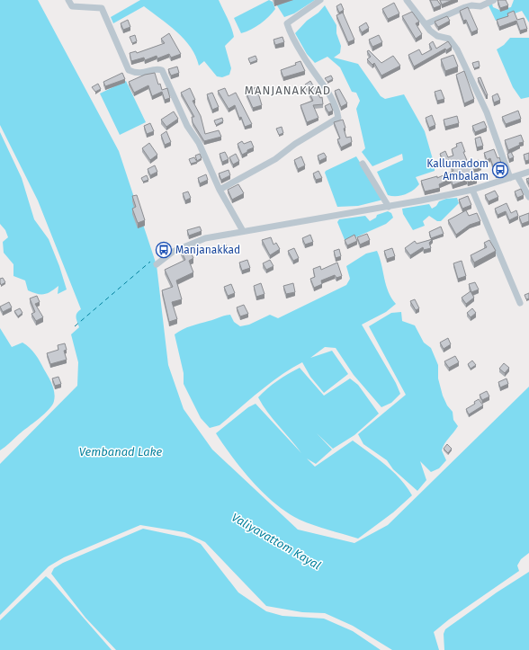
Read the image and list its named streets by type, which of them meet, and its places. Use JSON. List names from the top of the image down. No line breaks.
{"districts":["MANJANAKKAD"],"water":["Vembanad Lake","Valiyavattom Kayal"],"places":{"bus stop":["Kallumadom Ambalam","Manjanakkad"]}}
